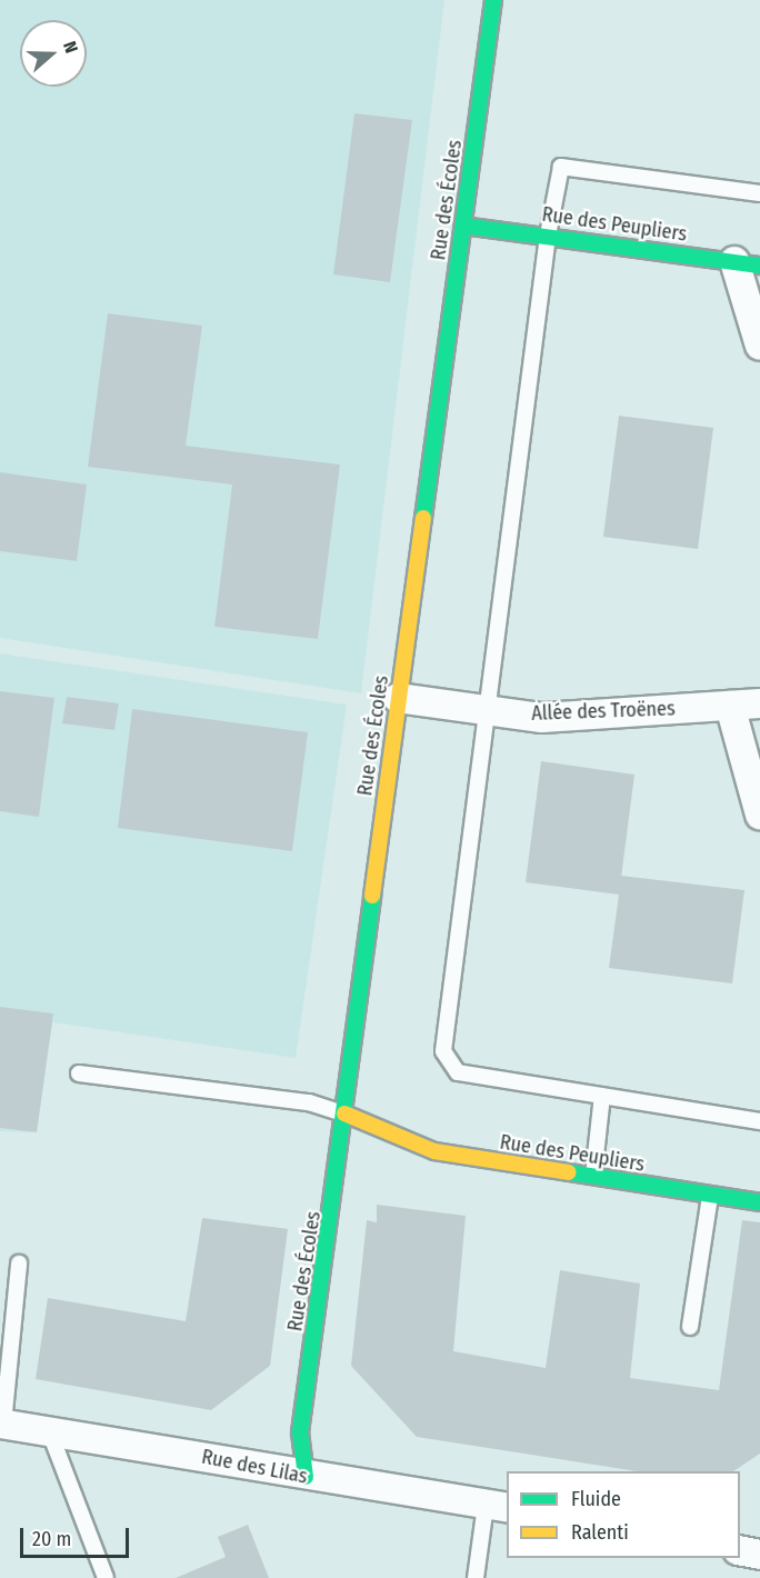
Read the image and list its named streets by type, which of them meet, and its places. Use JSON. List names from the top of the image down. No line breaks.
{"streets":{"street":["Rue des Écoles","Rue des Peupliers","Allée des Troënes","Rue des Lilas"]},"crossings":[["Rue des Écoles","Rue des Peupliers"],["Rue des Écoles","Allée des Troënes"],["Rue des Écoles","Rue des Lilas"]],"legend":["Fluide","Ralenti"],"scale_bar":"20 m","north":"right"}
